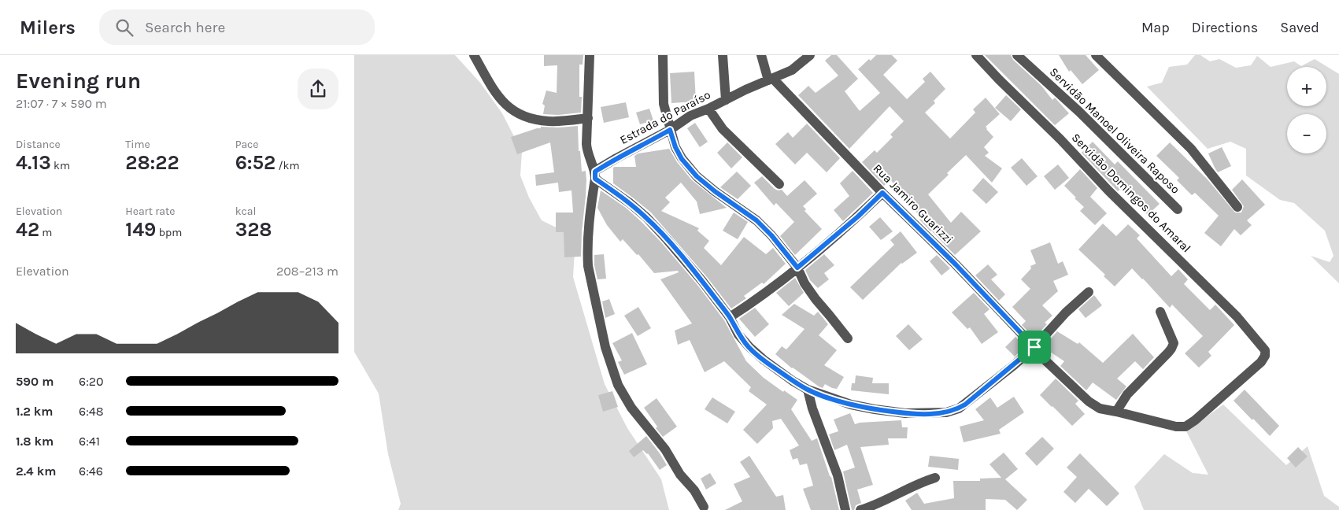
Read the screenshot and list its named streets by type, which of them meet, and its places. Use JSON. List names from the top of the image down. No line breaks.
{"streets":{"street":["Estrada do Paraíso","Servidão Manoel Oliveira Raposo","Servidão Domingos do Amaral","Rua Jamiro Guarizzi"]},"crossings":[["Estrada do Paraíso","Rua Jamiro Guarizzi"],["Servidão Domingos do Amaral","Rua Jamiro Guarizzi"]],"page":{"header":"Milers","search":"Search here","nav":["Map","Directions","Saved"],"heading":["Evening run","21:07 · 7 × 590 m"],"map_buttons":["+","−"],"stats":[["Distance","4.13 km"],["Time","28:22"],["Pace","6:52 /km"],["Elevation","42 m"],["Heart rate","149 bpm"],["kcal","328"]],"chart":["Elevation","208–213 m"],"list":[{"name":"590 m","note":"6:20"},{"name":"1.2 km","note":"6:48"},{"name":"1.8 km","note":"6:41"},{"name":"2.4 km","note":"6:46"}]}}
